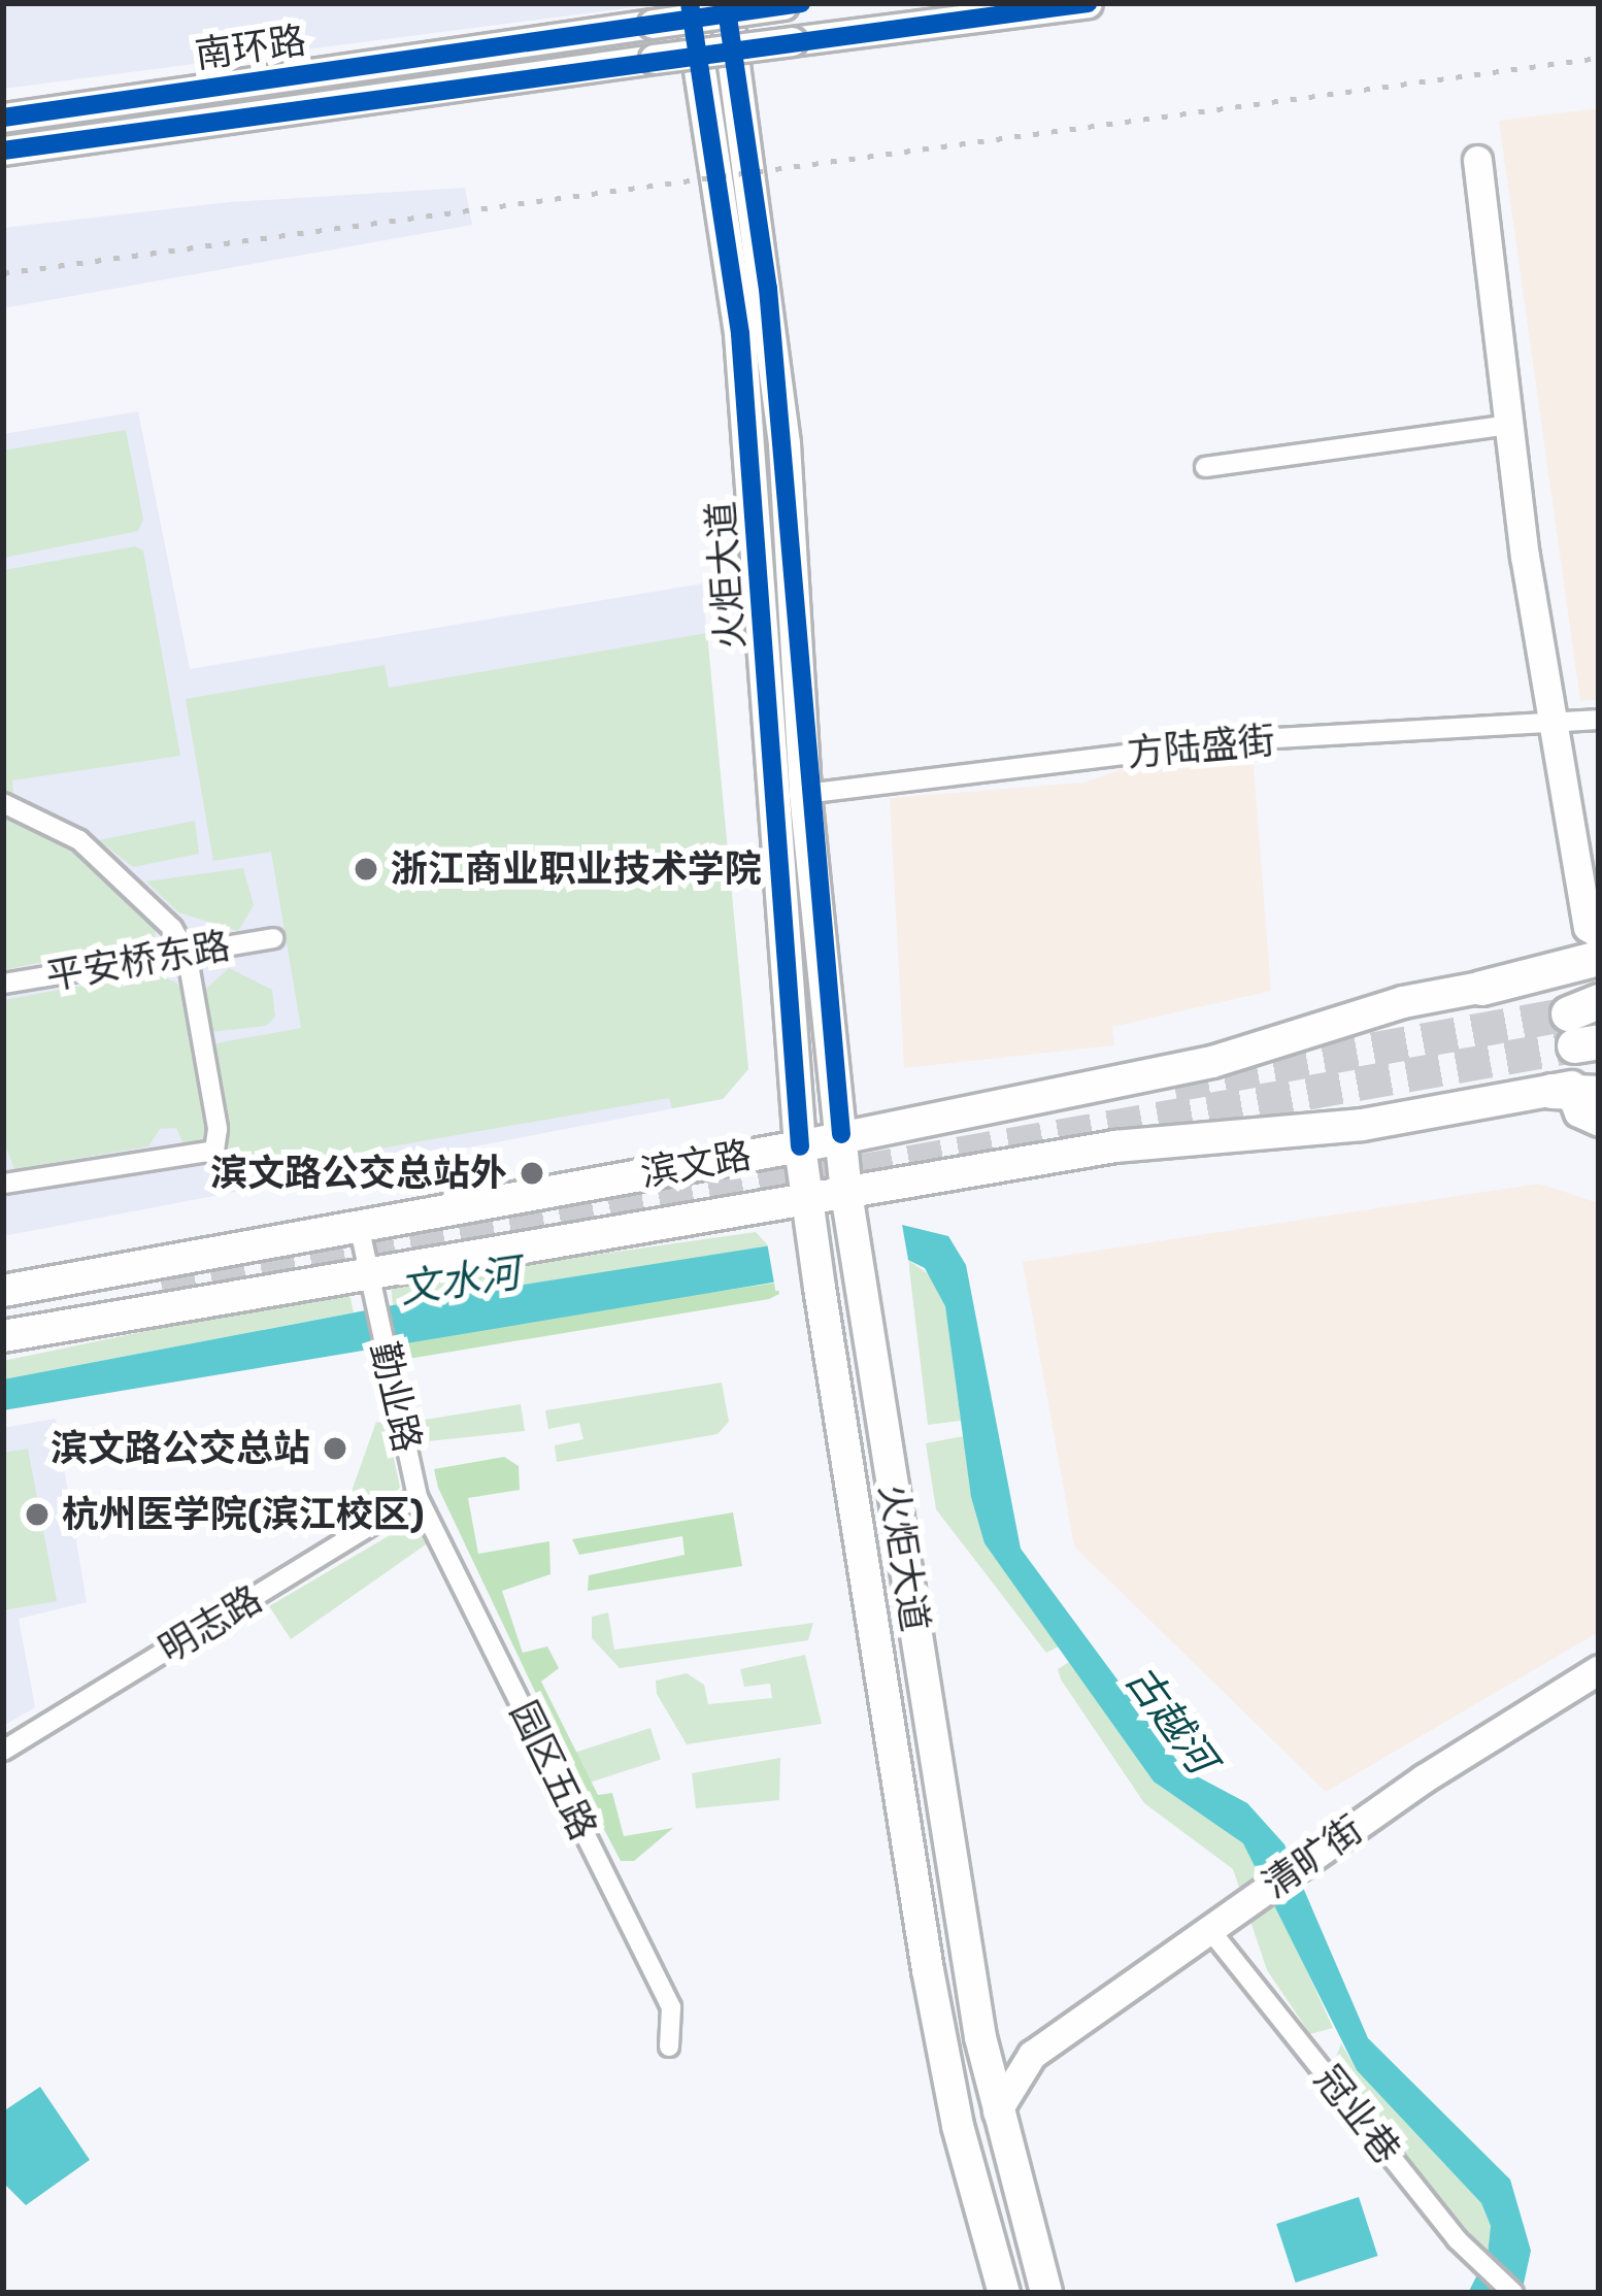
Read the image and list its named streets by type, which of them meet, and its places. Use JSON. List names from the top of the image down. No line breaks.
{"streets":{"main road":["南环路","火炬大道","滨文路","清旷街"],"street":["方陆盛街","平安桥东路","勤业路","明志路","园区五路","冠业巷"]},"crossings":[["火炬大道","方陆盛街"],["火炬大道","滨文路"],["火炬大道","清旷街"],["滨文路","勤业路"],["勤业路","明志路"],["勤业路","园区五路"],["明志路","园区五路"],["清旷街","冠业巷"]],"water":["文水河","古越河"],"places":["浙江商业职业技术学院","滨文路公交总站外","滨文路公交总站","杭州医学院(滨江校区)"]}
